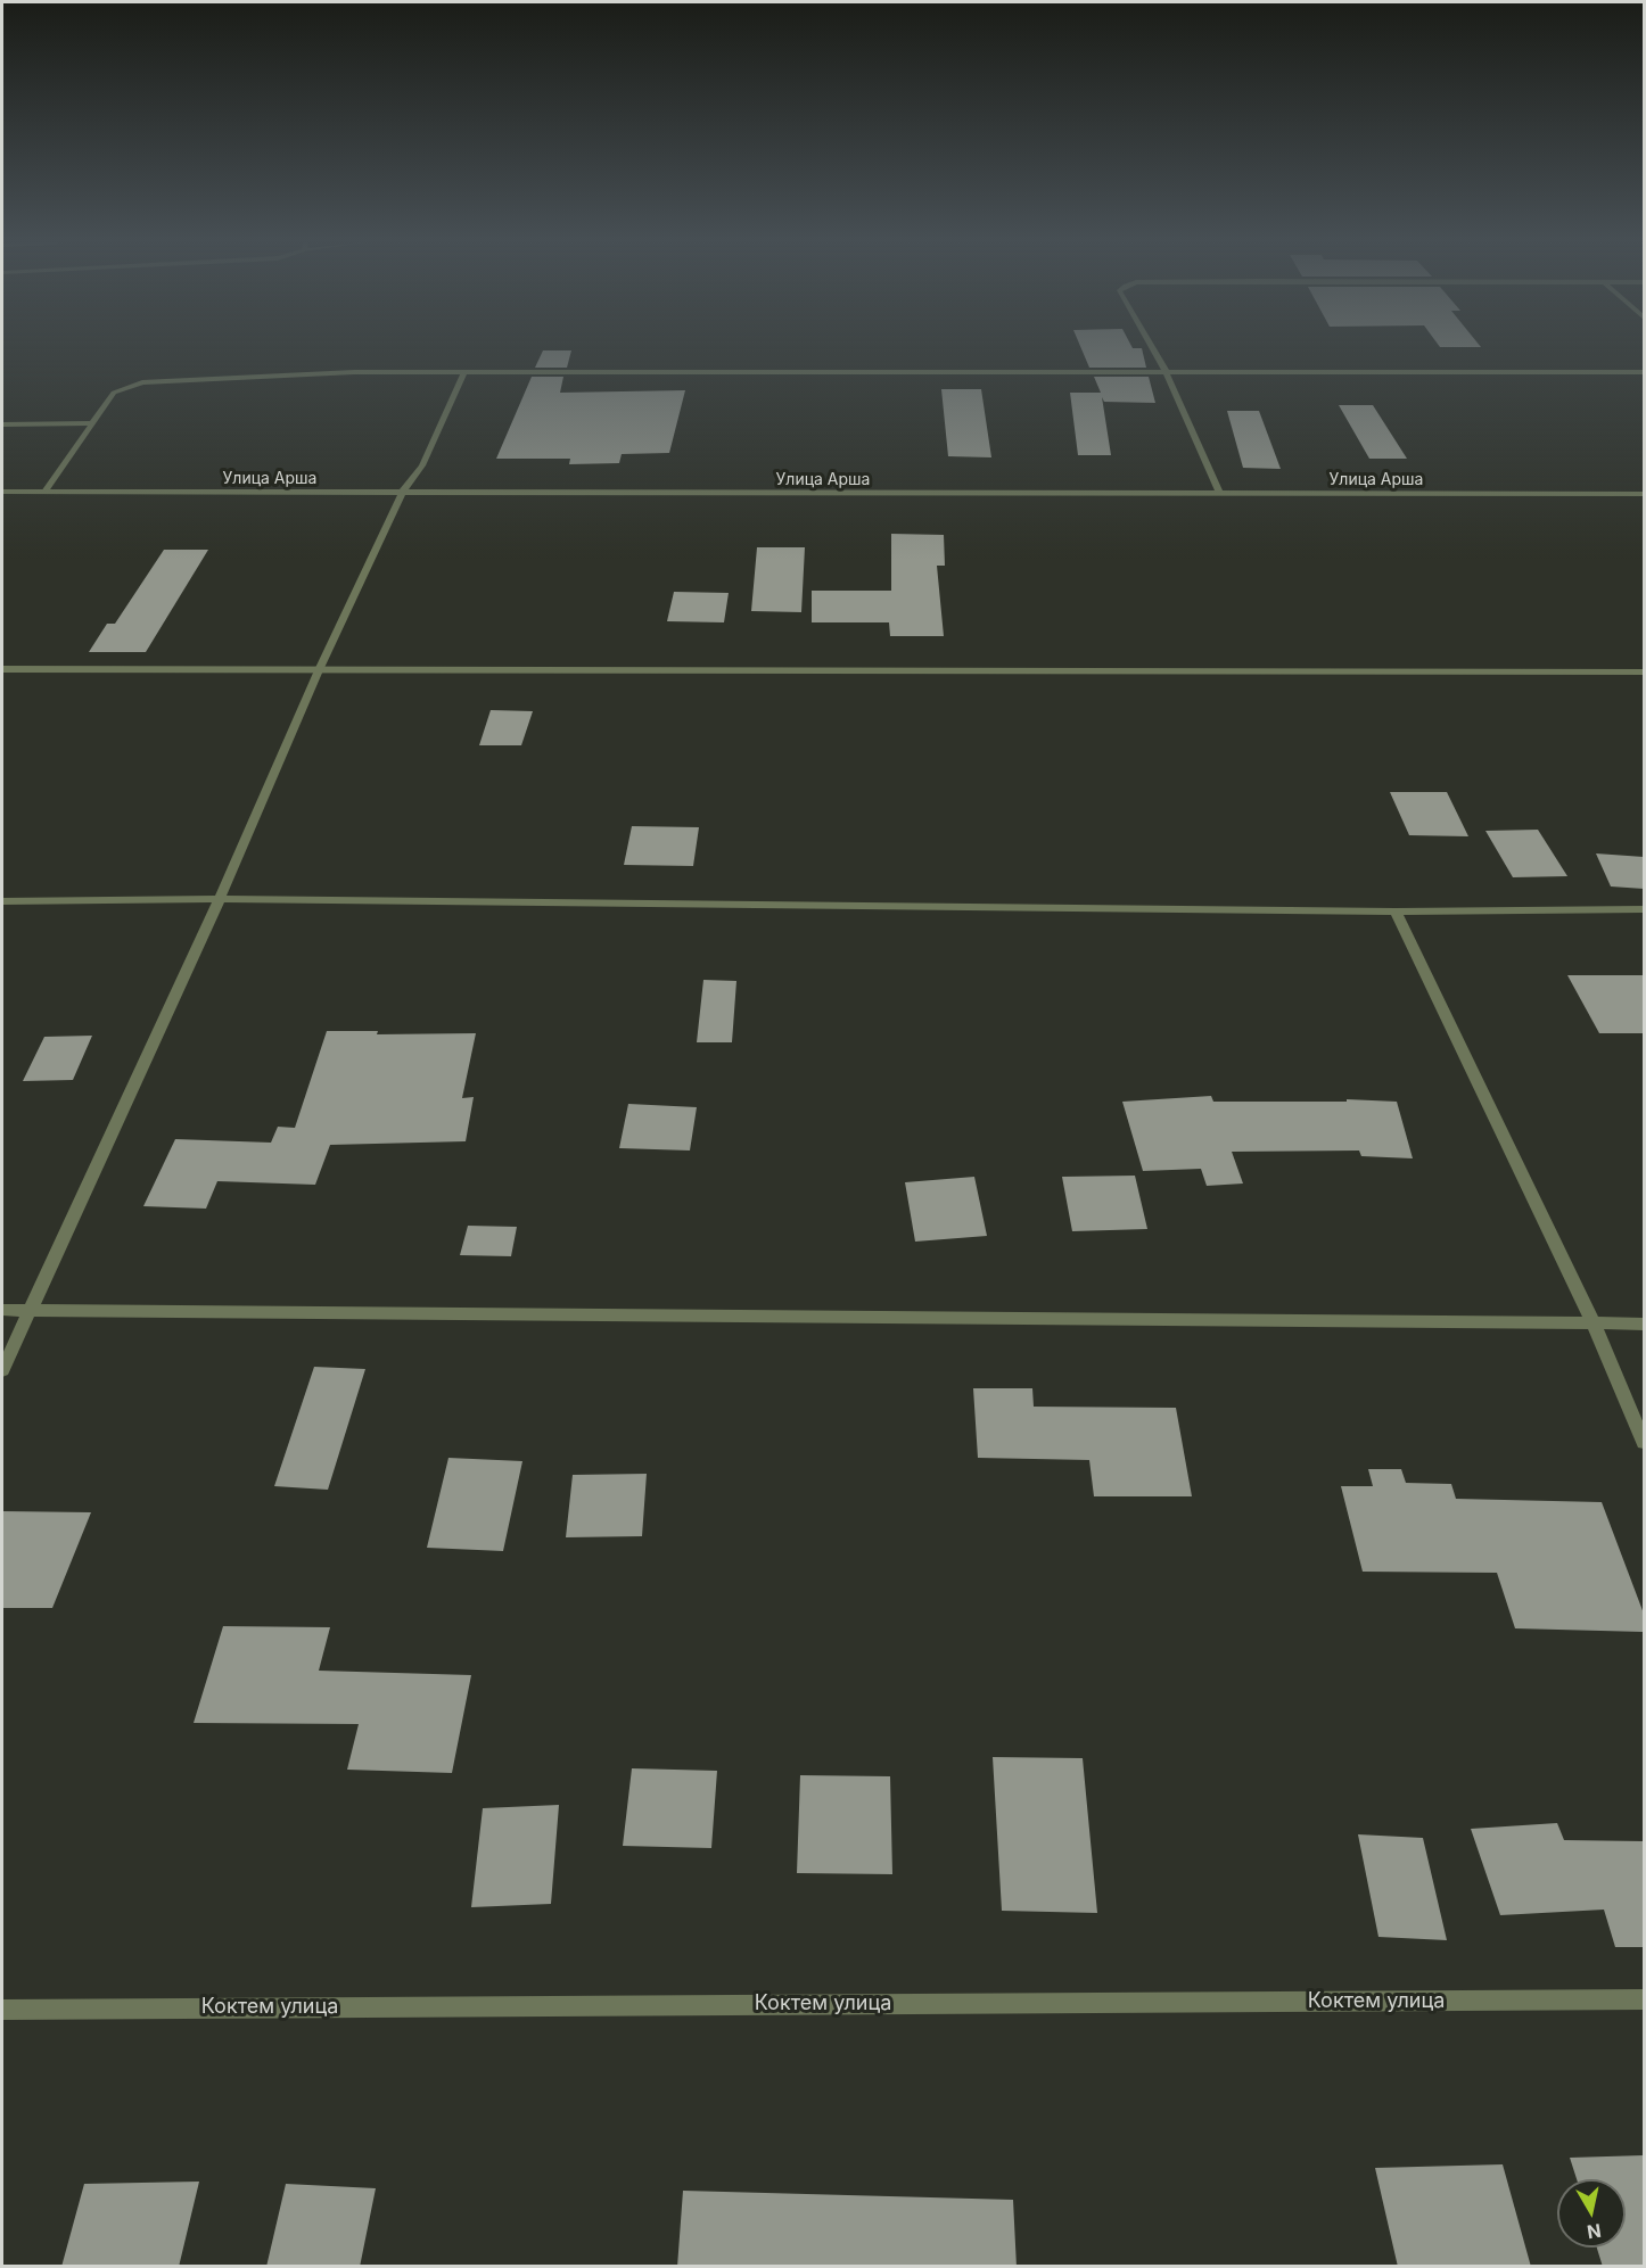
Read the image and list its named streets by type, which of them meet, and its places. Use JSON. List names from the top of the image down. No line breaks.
{"streets":{"street":["Улица Арша","Коктем улица"]},"north":"bottom"}
